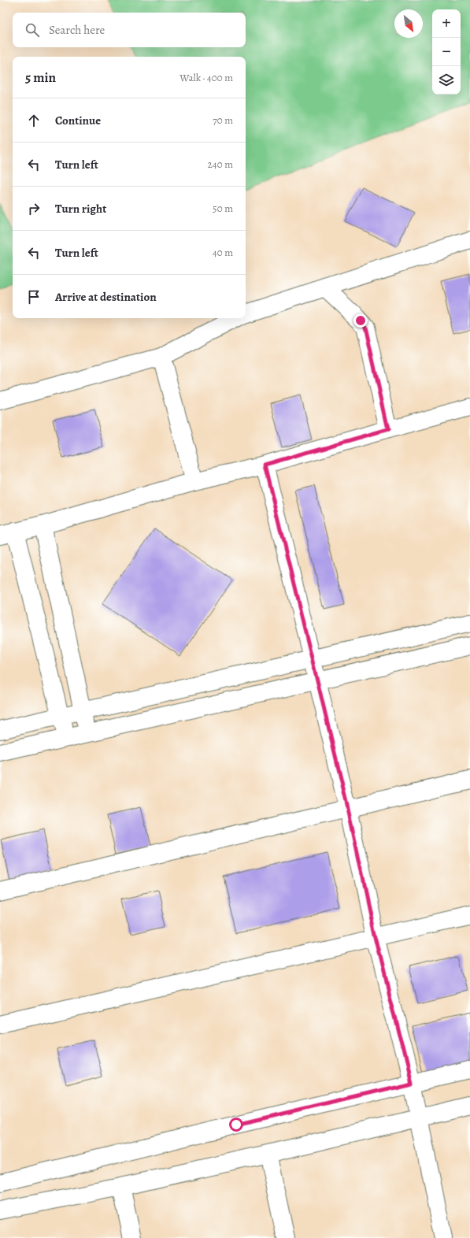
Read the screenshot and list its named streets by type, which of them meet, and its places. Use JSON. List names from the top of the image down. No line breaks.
{"north":"bottom right","page":{"map_buttons":["+","−"],"search":"Search here","heading":["5 min","Walk · 400 m"],"list":[["Continue","70 m"],["Turn left","240 m"],["Turn right","50 m"],["Turn left","40 m"],"Arrive at destination"]}}
